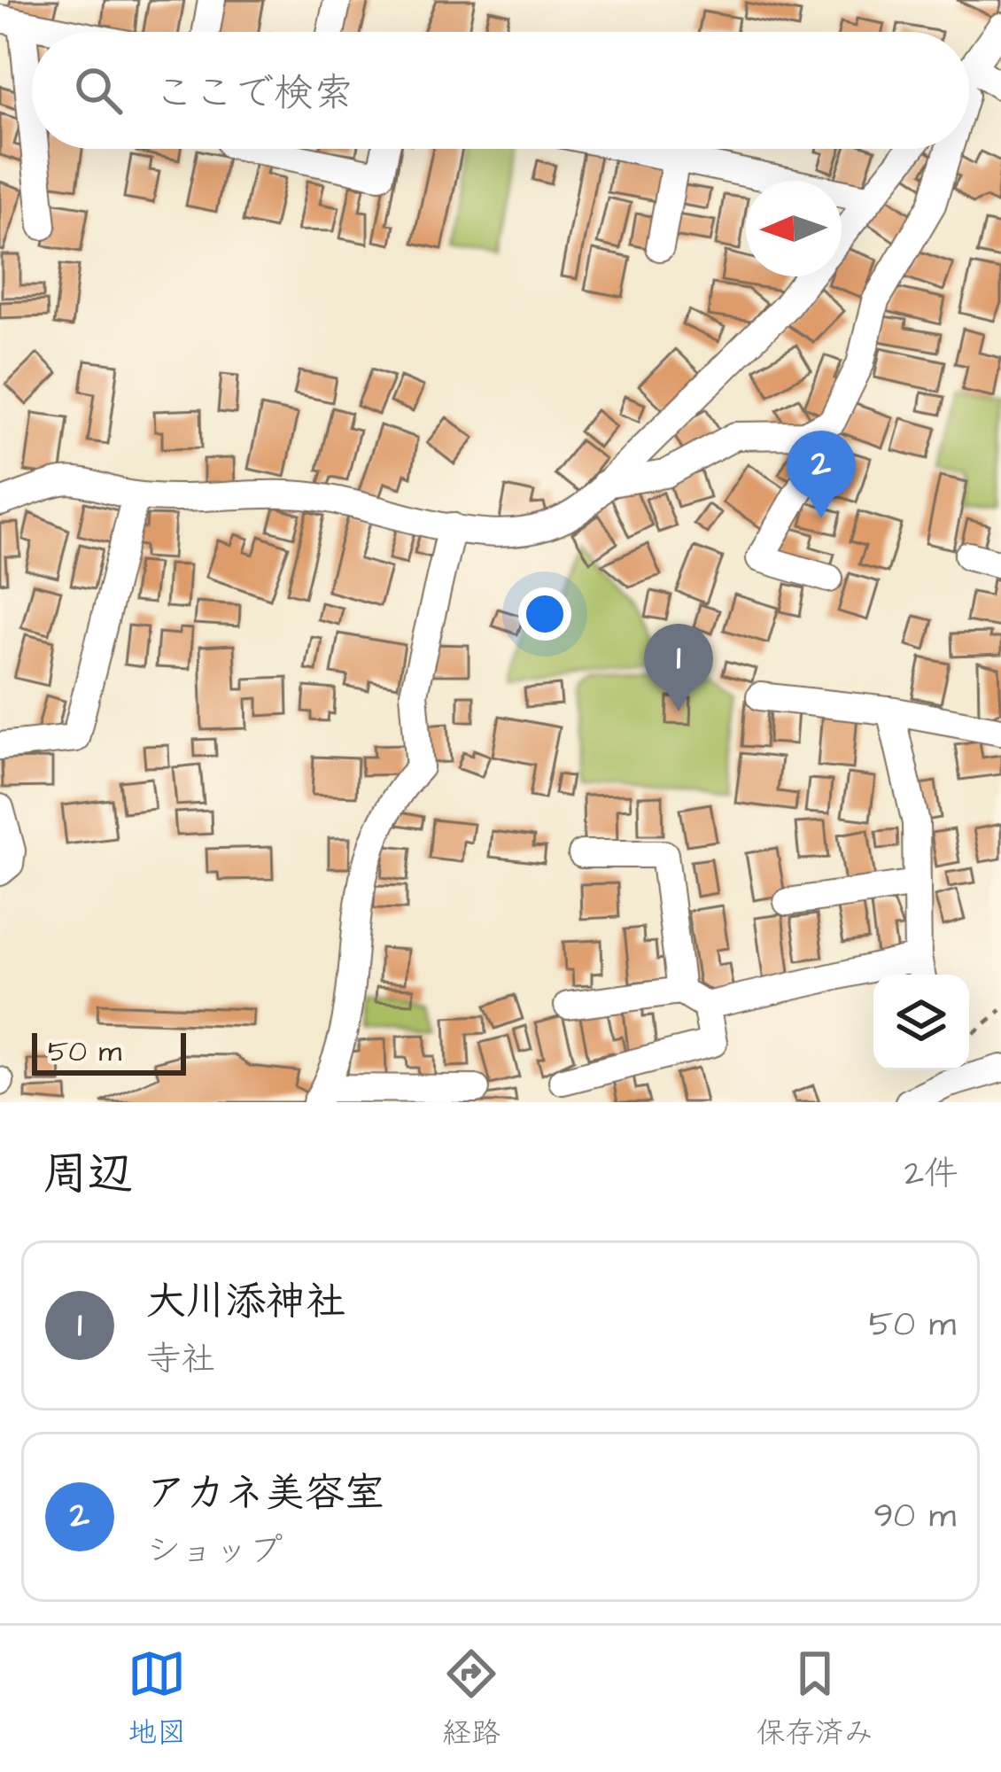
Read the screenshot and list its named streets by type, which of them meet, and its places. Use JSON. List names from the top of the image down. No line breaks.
{"scale_bar":"50 m","north":"left","page":{"search":"ここで検索","pins":["2","1"],"scale":"50 m","heading":["周辺","2件"],"list":[{"mark":"1","name":"大川添神社","note":"寺社","value":"50 m"},{"mark":"2","name":"アカネ美容室","note":"ショップ","value":"90 m"}],"nav":["地図","経路","保存済み"]}}
